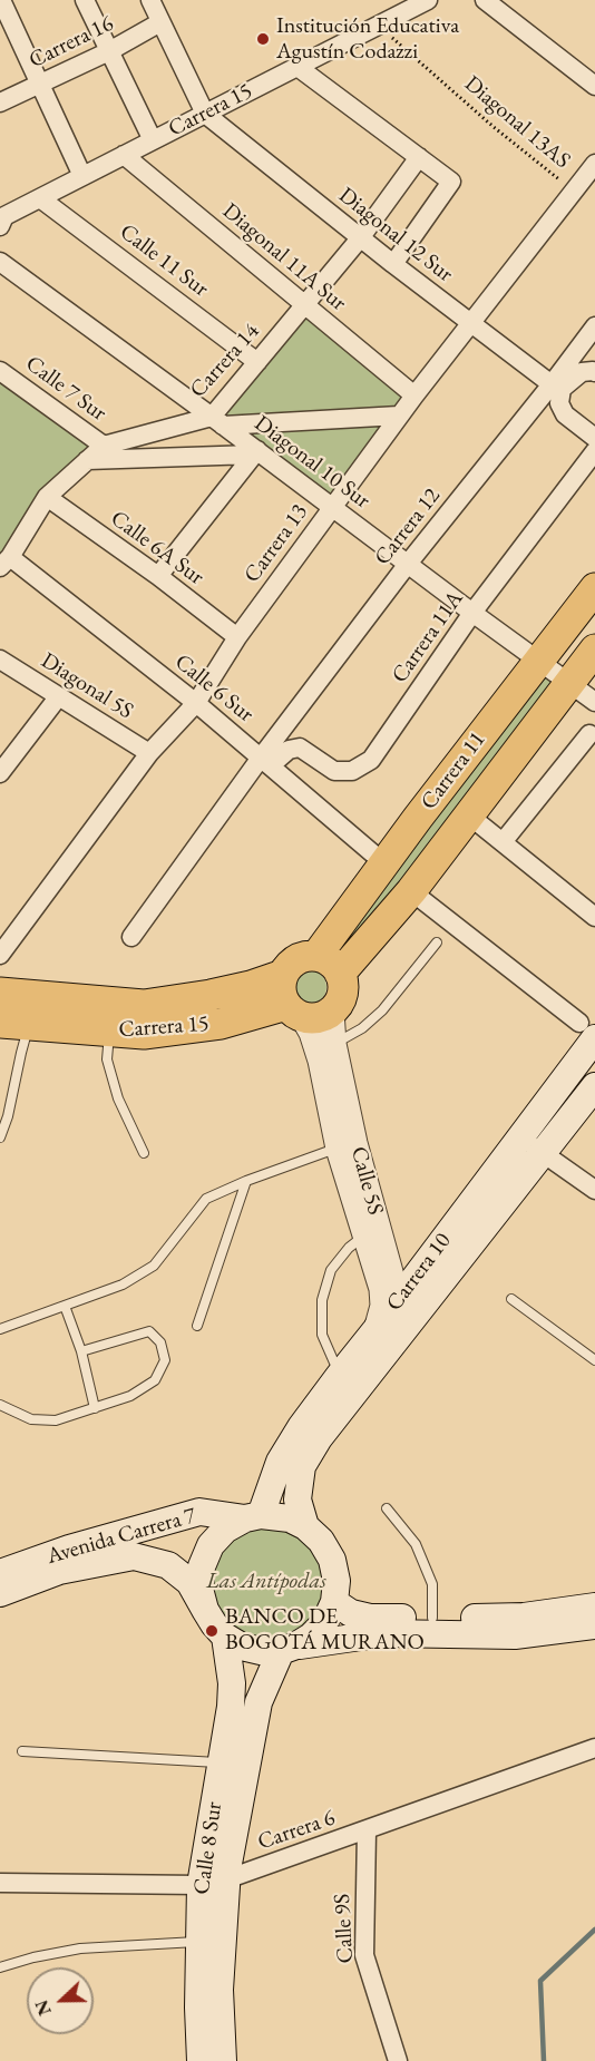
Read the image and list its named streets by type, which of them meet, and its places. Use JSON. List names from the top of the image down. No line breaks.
{"streets":{"main road":["Carrera 15","Carrera 11","Carrera 10","Avenida Carrera 7","Calle 8 Sur"],"street":["Carrera 16","Diagonal 12 Sur","Diagonal 11A Sur","Calle 11 Sur","Carrera 14","Calle 7 Sur","Diagonal 10 Sur","Carrera 12","Carrera 13","Calle 6A Sur","Carrera 11A","Diagonal 5S","Calle 6 Sur","Calle 5S","Carrera 6","Calle 9S"],"path":["Diagonal 13AS"]},"crossings":[["Carrera 15","Diagonal 13AS"],["Carrera 15","Diagonal 12 Sur"],["Carrera 15","Diagonal 11A Sur"],["Carrera 15","Calle 11 Sur"],["Carrera 15","Carrera 11"],["Carrera 15","Calle 5S"],["Diagonal 13AS","Carrera 13"],["Diagonal 12 Sur","Carrera 14"],["Diagonal 12 Sur","Carrera 12"],["Diagonal 12 Sur","Carrera 13"],["Diagonal 11A Sur","Carrera 14"],["Diagonal 11A Sur","Carrera 13"],["Calle 11 Sur","Carrera 14"],["Carrera 14","Calle 7 Sur"],["Carrera 14","Diagonal 10 Sur"],["Carrera 14","Calle 6A Sur"],["Carrera 14","Calle 6 Sur"],["Diagonal 10 Sur","Carrera 12"],["Diagonal 10 Sur","Carrera 13"],["Diagonal 10 Sur","Carrera 11A"],["Diagonal 10 Sur","Carrera 11"],["Carrera 12","Carrera 11A"],["Carrera 12","Calle 6 Sur"],["Carrera 13","Calle 6A Sur"],["Carrera 13","Diagonal 5S"],["Carrera 13","Calle 6 Sur"],["Carrera 11A","Calle 6 Sur"],["Calle 6 Sur","Carrera 11"],["Carrera 11","Calle 5S"],["Calle 5S","Carrera 10"],["Carrera 10","Avenida Carrera 7"],["Carrera 10","Calle 8 Sur"],["Avenida Carrera 7","Calle 8 Sur"],["Carrera 6","Calle 8 Sur"],["Carrera 6","Calle 9S"]],"parks":["Las Antípodas"],"places":["Institución Educativa Agustín Codazzi","BANCO DE BOGOTÁ MURANO"],"north":"left"}
